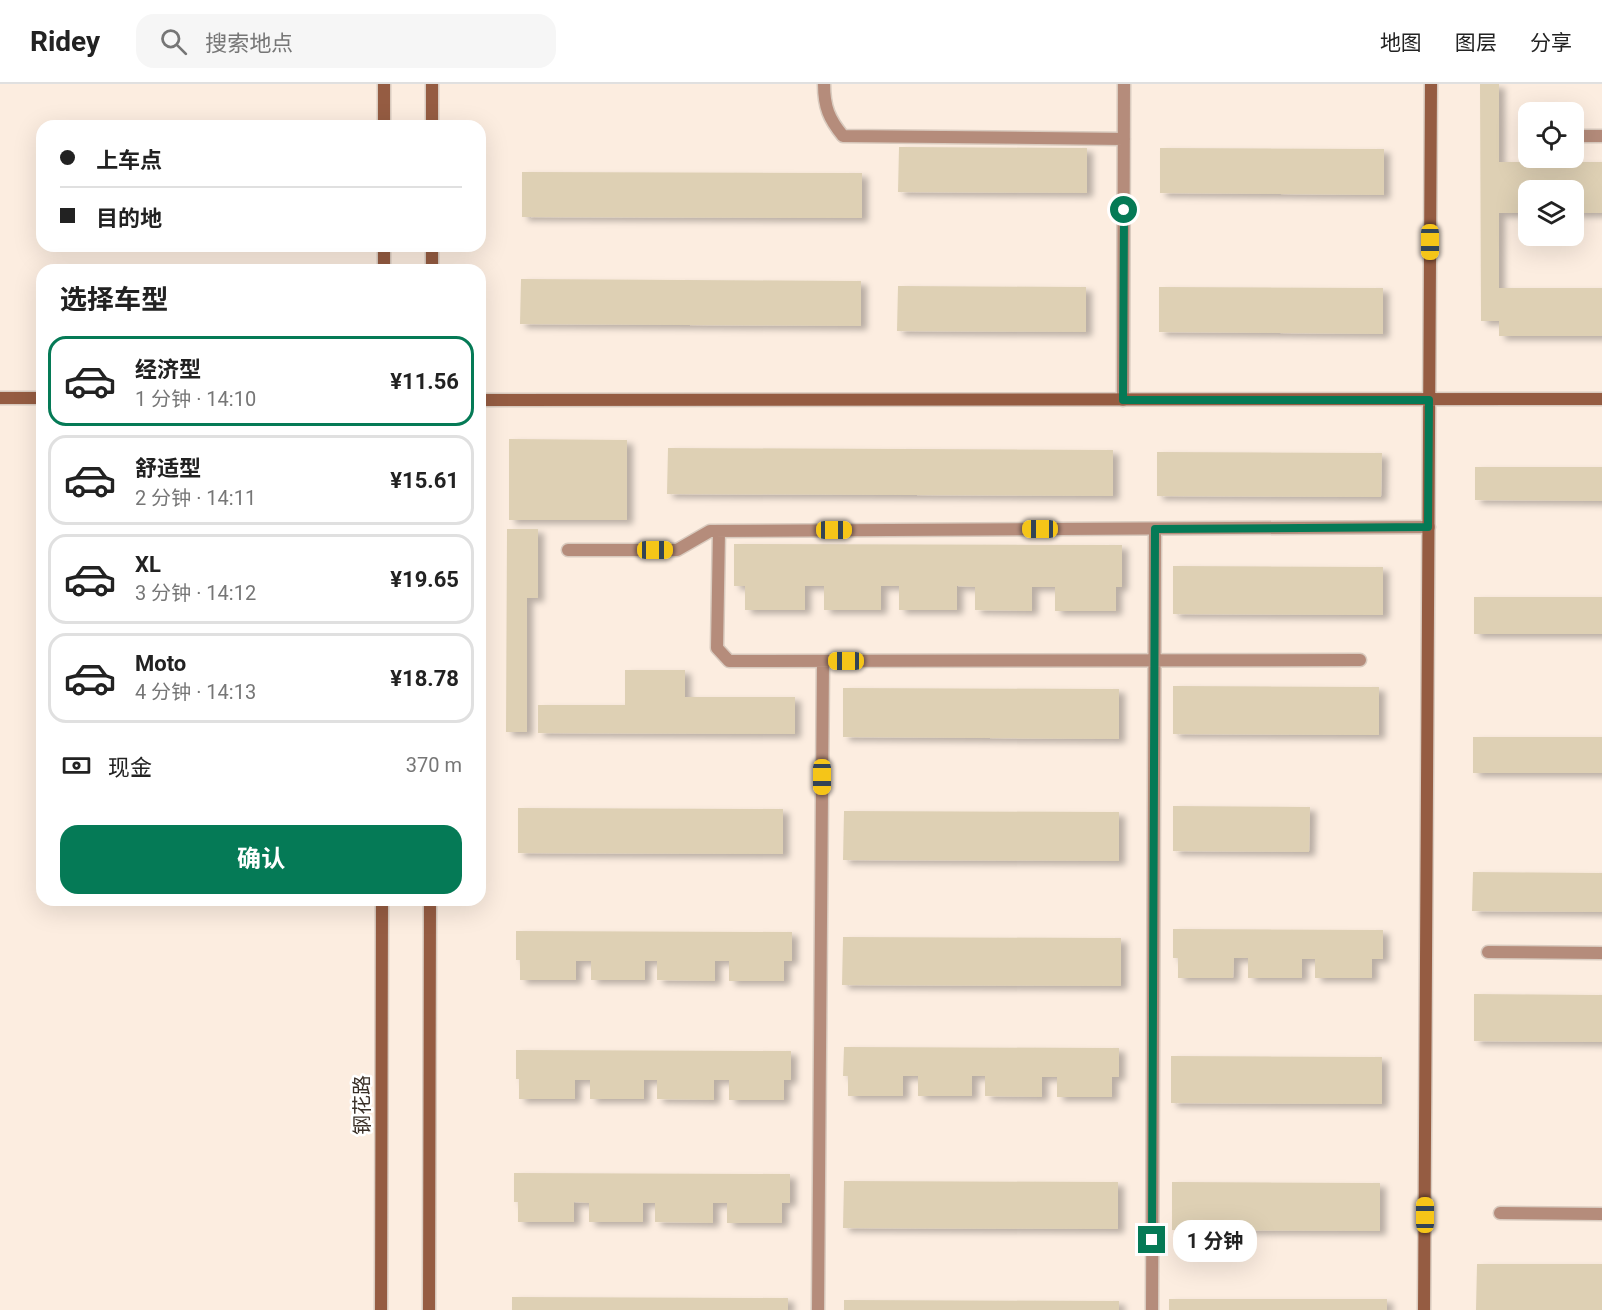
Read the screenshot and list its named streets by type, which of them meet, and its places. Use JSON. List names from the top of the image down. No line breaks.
{"streets":{"street":["钢花路"]},"page":{"header":"Ridey","search":"搜索地点","nav":["地图","图层","分享"],"banner":["上车点","目的地"],"heading":"选择车型","list":[{"name":"经济型","note":"1 分钟 · 14:10","value":"¥11.56"},{"name":"舒适型","note":"2 分钟 · 14:11","value":"¥15.61"},{"name":"XL","note":"3 分钟 · 14:12","value":"¥19.65"},{"name":"Moto","note":"4 分钟 · 14:13","value":"¥18.78"}],"pay":["现金","370 m"],"buttons":"确认","bubble":"1 分钟"}}
